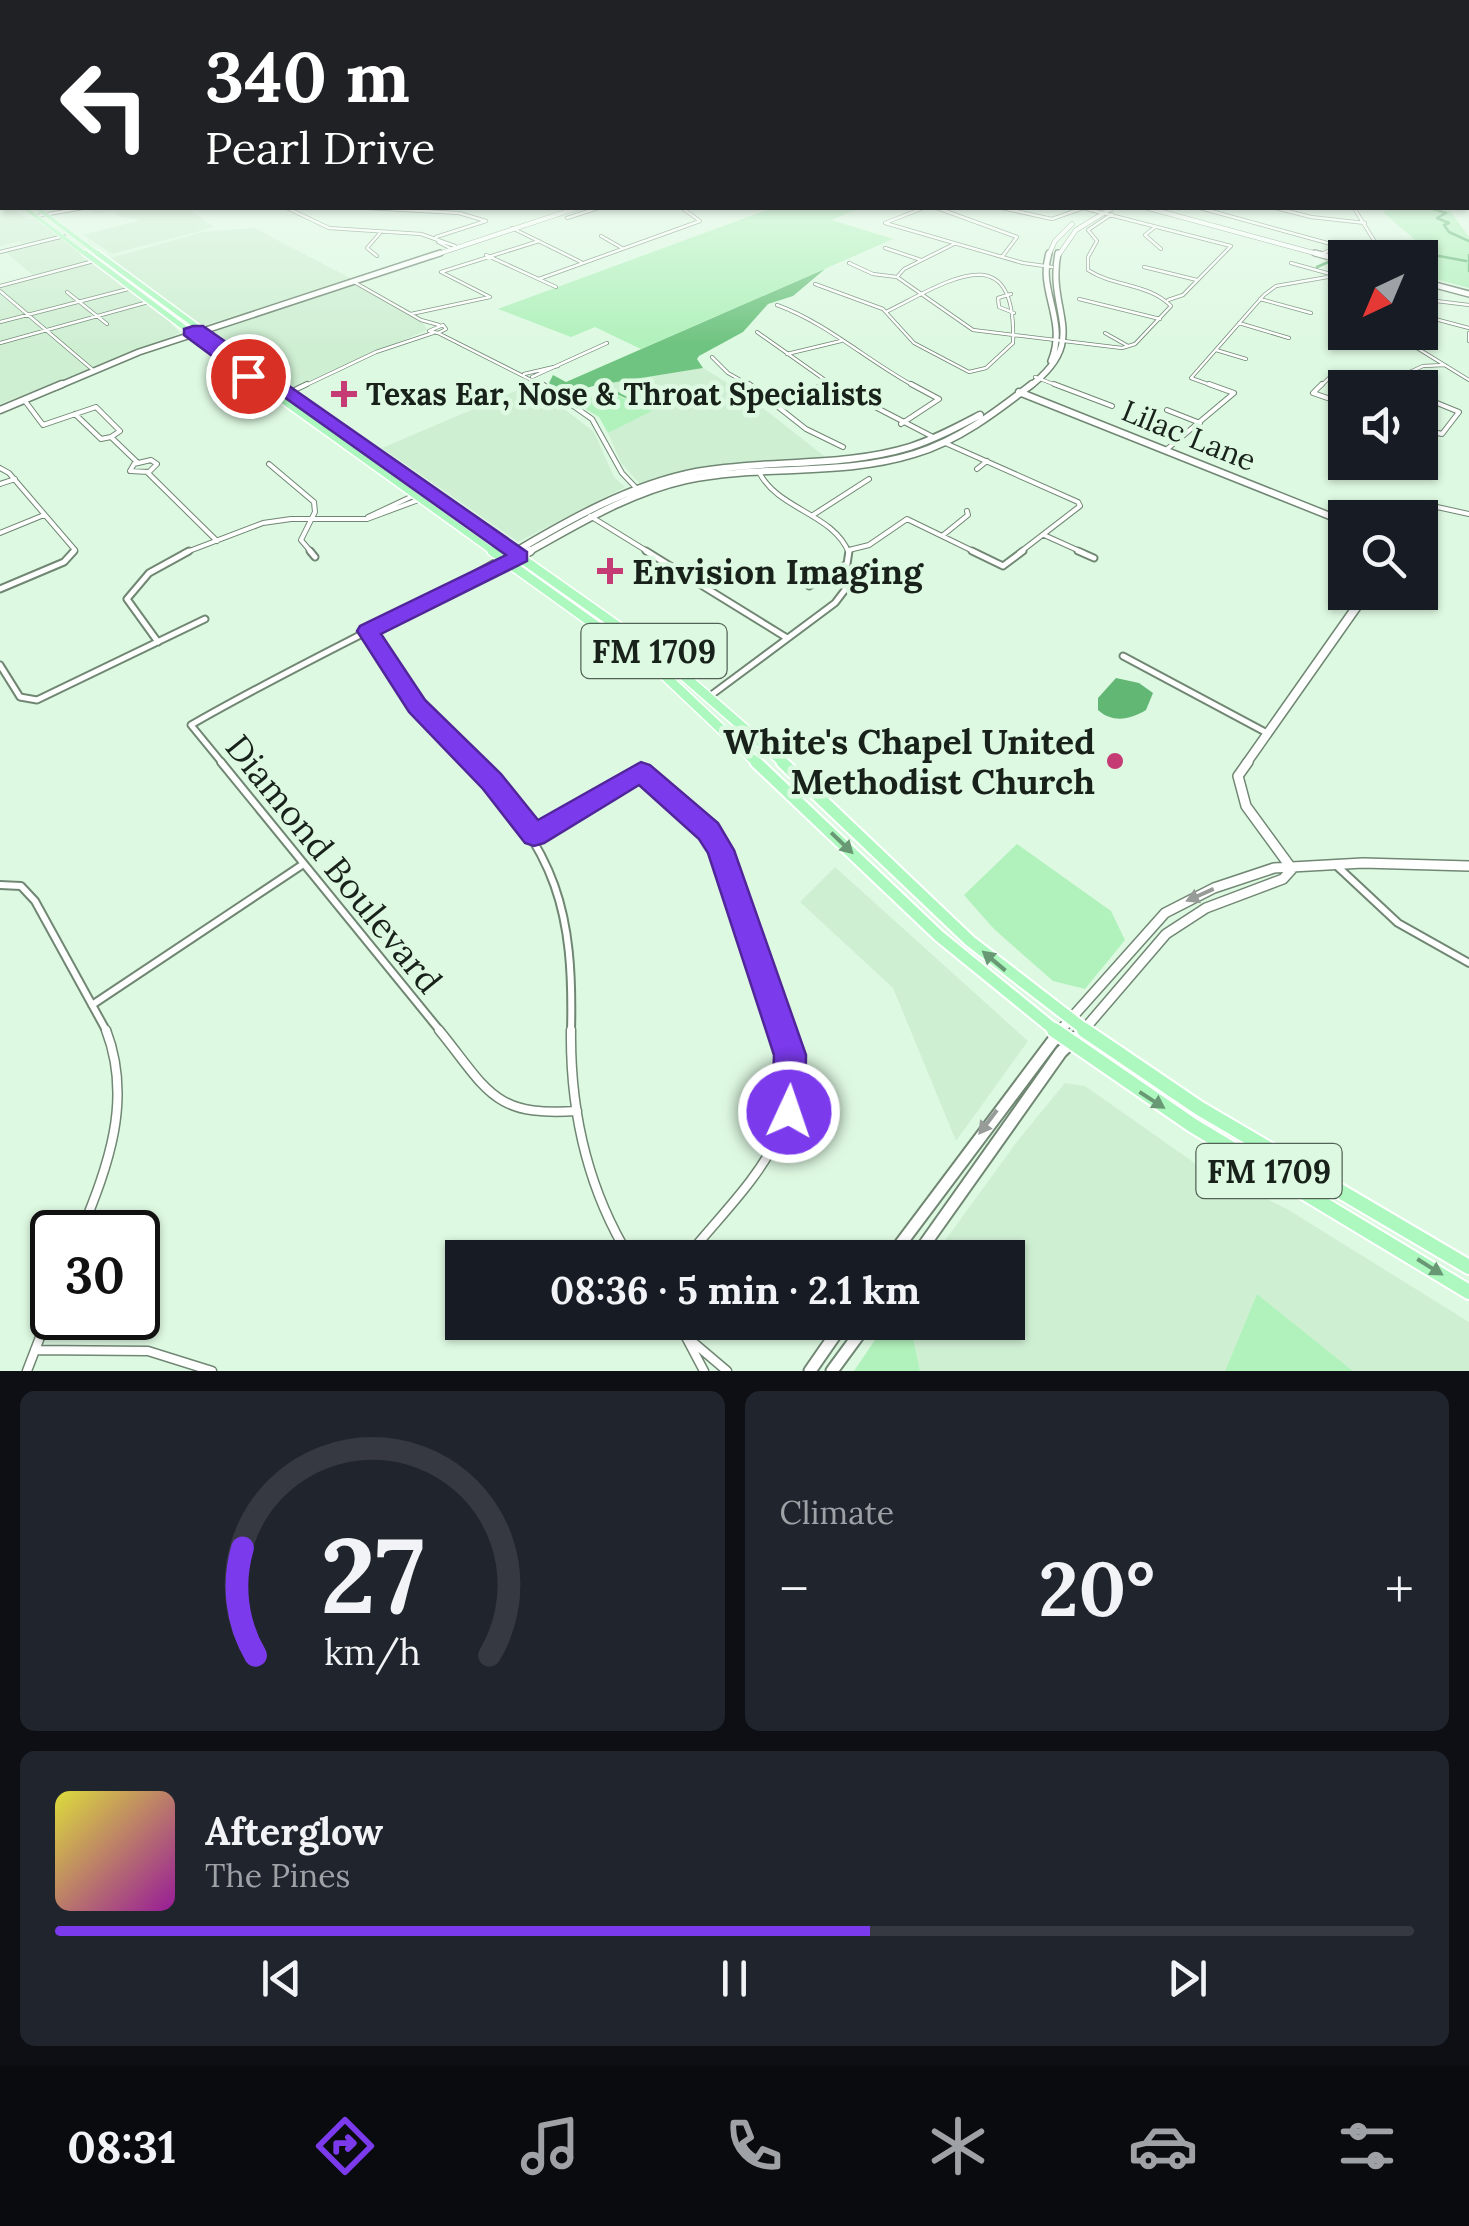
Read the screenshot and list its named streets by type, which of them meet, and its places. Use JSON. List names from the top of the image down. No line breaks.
{"streets":{"main road":["Lilac Lane","FM 1709"],"street":["Diamond Boulevard"]},"crossings":[["FM 1709","Diamond Boulevard"]],"places":{"health":["Texas Ear, Nose & Throat Specialists","Envision Imaging"],"other":["White's Chapel United Methodist Church"]},"north":"bottom left","page":{"turn":["340 m","Pearl Drive"],"limit":"30","trip":"08:36 · 5 min · 2.1 km","tile":"Climate","heat":["−","20°","+"],"song":["Afterglow","The Pines"],"tabs":"08:31","gauge":["27","km/h"]}}
